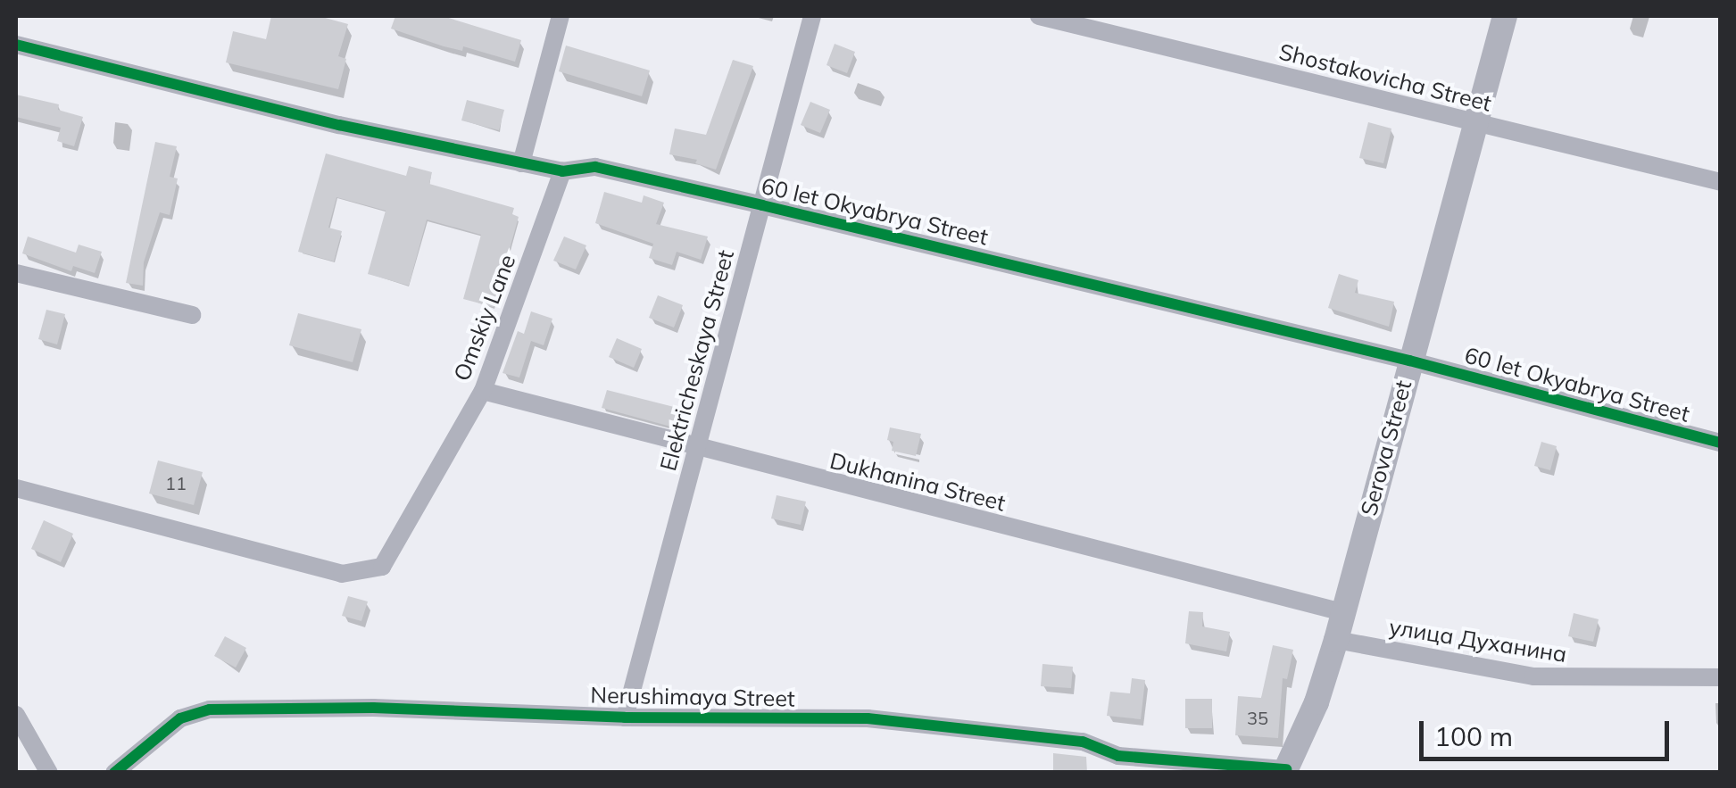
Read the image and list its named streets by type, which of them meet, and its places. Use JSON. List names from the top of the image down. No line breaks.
{"streets":{"street":["Shostakovicha Street","60 let Okyabrya Street","Omskiy Lane","Elektricheskaya Street","Serova Street","Dukhanina Street","улица Духанина","Nerushimaya Street"]},"crossings":[["Shostakovicha Street","Serova Street"],["60 let Okyabrya Street","Omskiy Lane"],["60 let Okyabrya Street","Elektricheskaya Street"],["60 let Okyabrya Street","Serova Street"],["Omskiy Lane","Dukhanina Street"],["Elektricheskaya Street","Dukhanina Street"],["Elektricheskaya Street","Nerushimaya Street"],["Serova Street","Dukhanina Street"],["Serova Street","улица Духанина"],["Serova Street","Nerushimaya Street"]],"house_numbers":["11","35"],"scale_bar":"100 m"}
